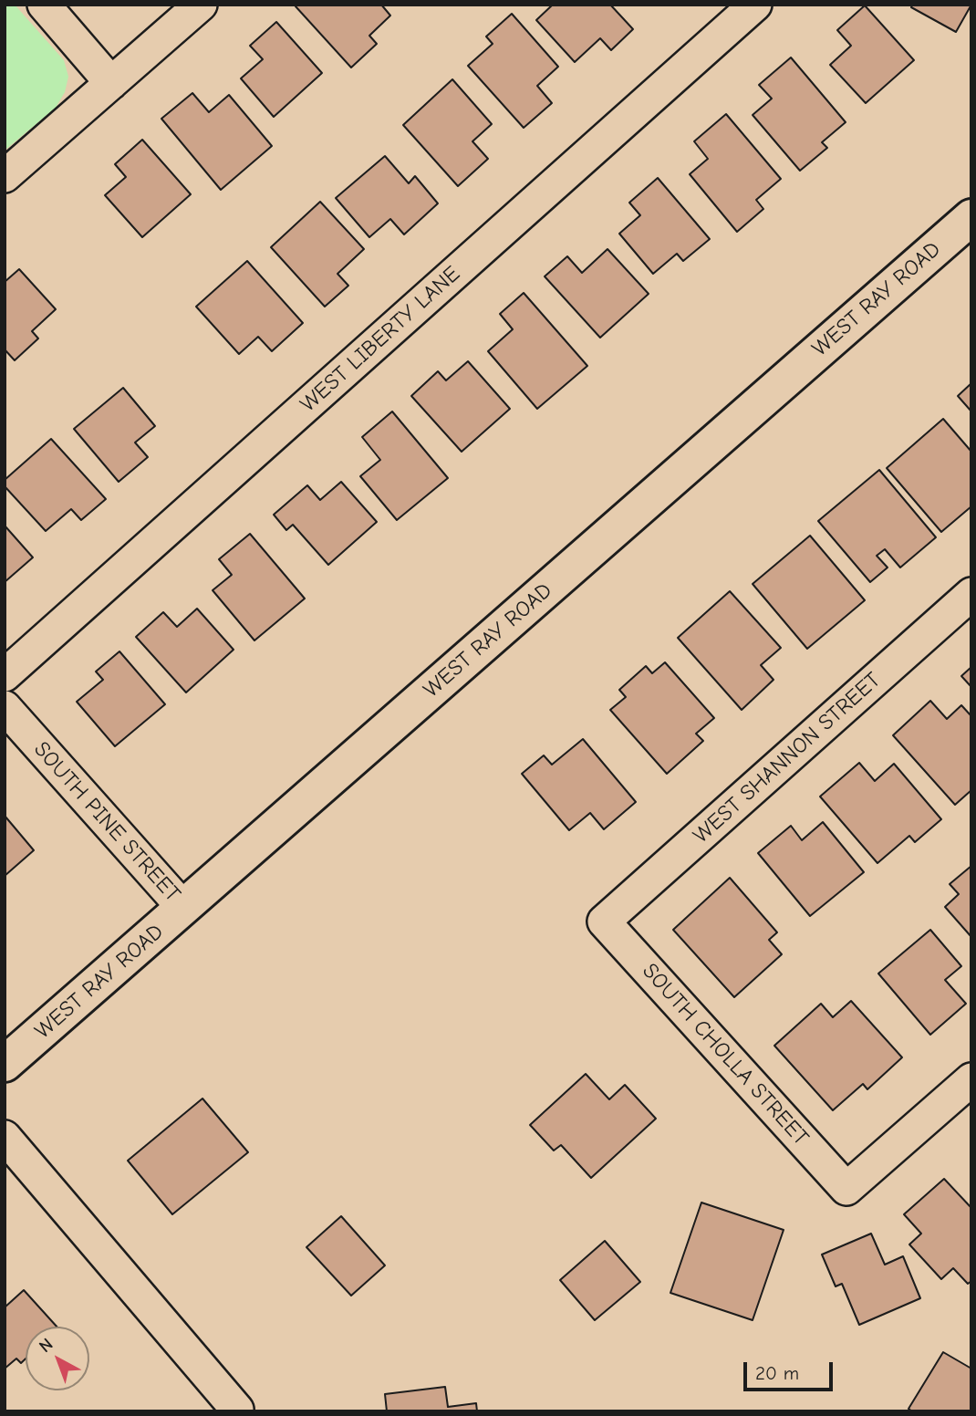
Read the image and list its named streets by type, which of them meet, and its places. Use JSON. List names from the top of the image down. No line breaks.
{"streets":{"main road":["WEST RAY ROAD"],"street":["WEST LIBERTY LANE","WEST SHANNON STREET","SOUTH PINE STREET","SOUTH CHOLLA STREET"]},"crossings":[["WEST RAY ROAD","SOUTH PINE STREET"],["WEST SHANNON STREET","SOUTH CHOLLA STREET"]],"scale_bar":"20 m","north":"top left"}
